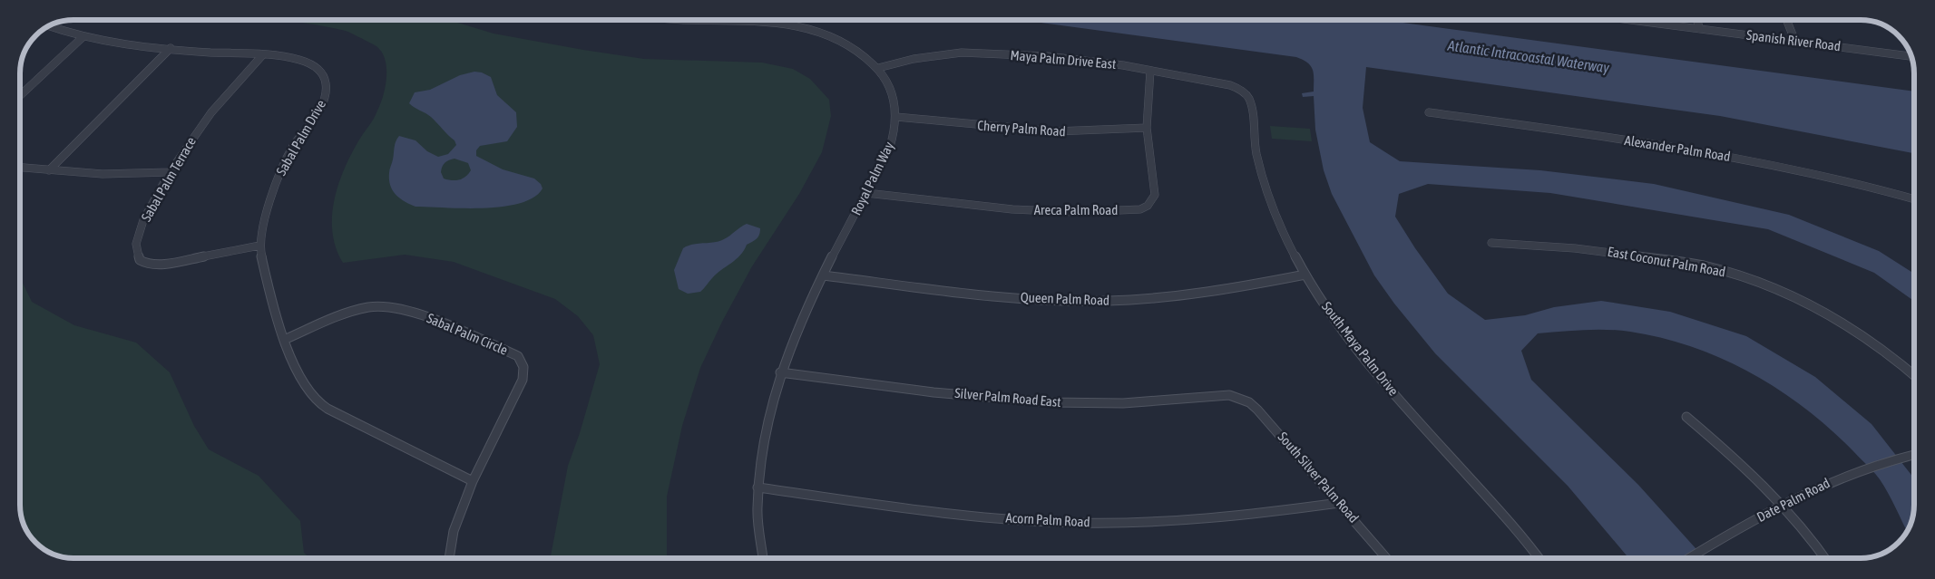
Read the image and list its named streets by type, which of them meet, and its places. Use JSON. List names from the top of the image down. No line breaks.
{"streets":{"street":["Spanish River Road","Maya Palm Drive East","Cherry Palm Road","Sabal Palm Drive","Alexander Palm Road","Royal Palm Way","Sabal Palm Terrace","Areca Palm Road","East Coconut Palm Road","Queen Palm Road","Sabal Palm Circle","South Maya Palm Drive","Silver Palm Road East","South Silver Palm Road","Date Palm Road","Acorn Palm Road"]},"crossings":[["Maya Palm Drive East","Royal Palm Way"],["Maya Palm Drive East","Areca Palm Road"],["Maya Palm Drive East","South Maya Palm Drive"],["Cherry Palm Road","Royal Palm Way"],["Cherry Palm Road","Areca Palm Road"],["Sabal Palm Drive","Sabal Palm Terrace"],["Sabal Palm Drive","Sabal Palm Circle"],["Royal Palm Way","Areca Palm Road"],["Royal Palm Way","Queen Palm Road"],["Royal Palm Way","Silver Palm Road East"],["Royal Palm Way","Acorn Palm Road"],["Queen Palm Road","South Maya Palm Drive"],["Silver Palm Road East","South Silver Palm Road"],["South Silver Palm Road","Acorn Palm Road"]],"water":["Atlantic Intracoastal Waterway"]}
